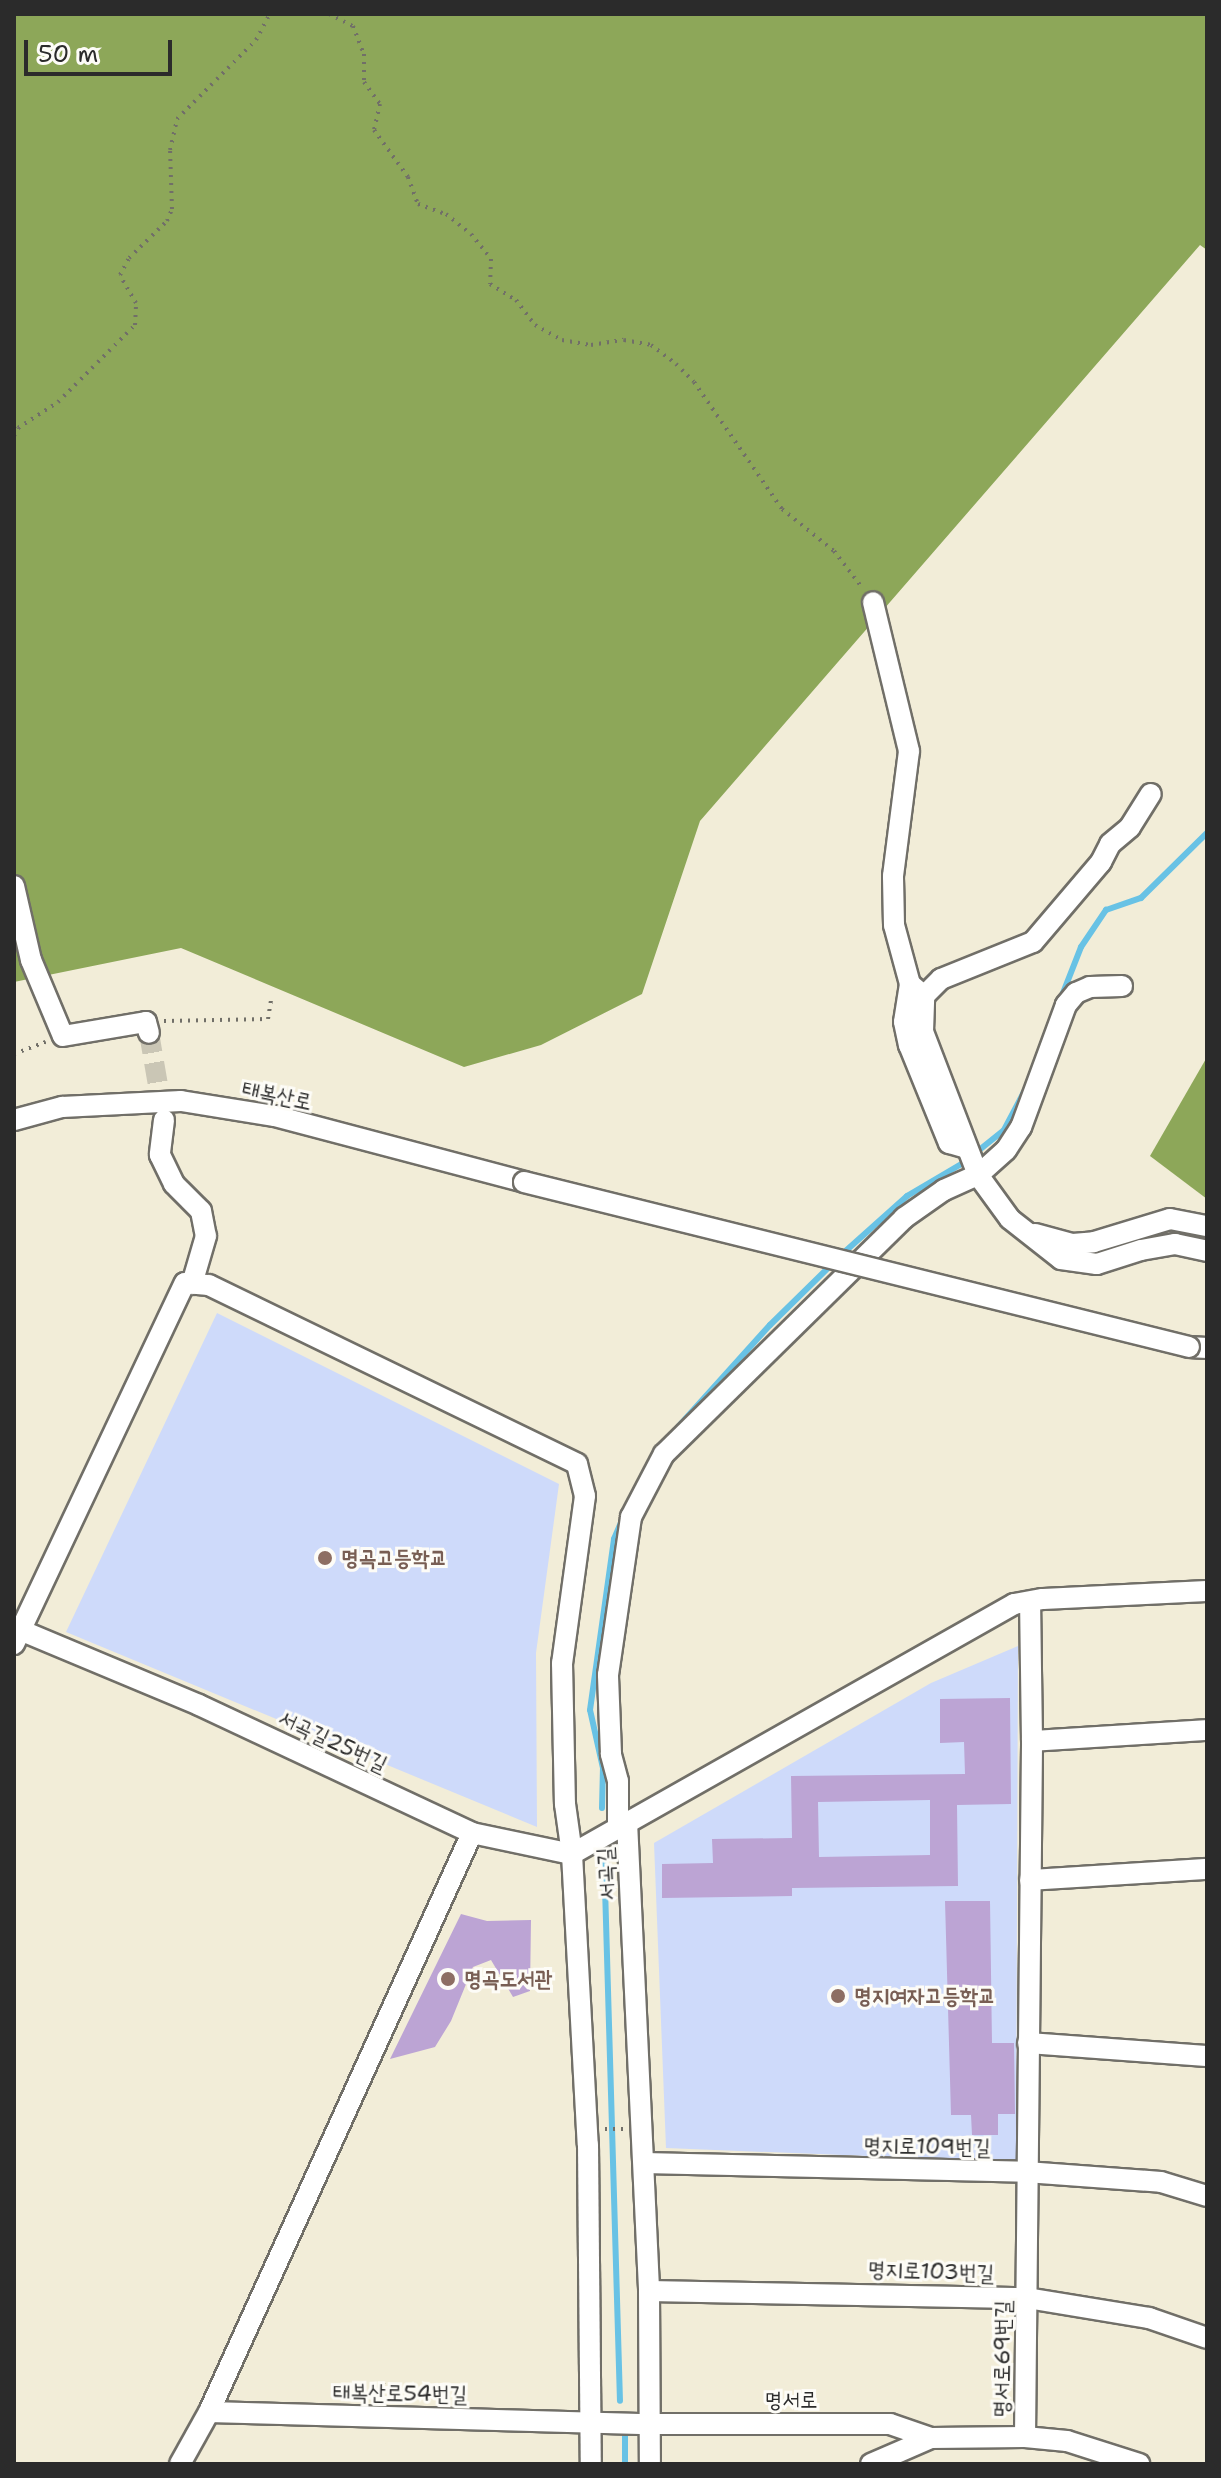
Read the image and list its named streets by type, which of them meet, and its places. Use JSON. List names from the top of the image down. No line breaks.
{"streets":{"street":["태복산로","서곡길25번길","서곡길","명지로109번길","명지로103번길","명서로69번길","태복산로54번길","명서로"]},"crossings":[["서곡길","명지로109번길"],["서곡길","명지로103번길"],["서곡길","명서로69번길"],["서곡길","태복산로54번길"],["서곡길","명서로"],["명지로109번길","명서로69번길"],["명지로103번길","명서로69번길"],["명서로69번길","명서로"],["태복산로54번길","명서로"]],"places":["명곡고등학교","명곡도서관","명지여자고등학교"],"scale_bar":"50 m"}
